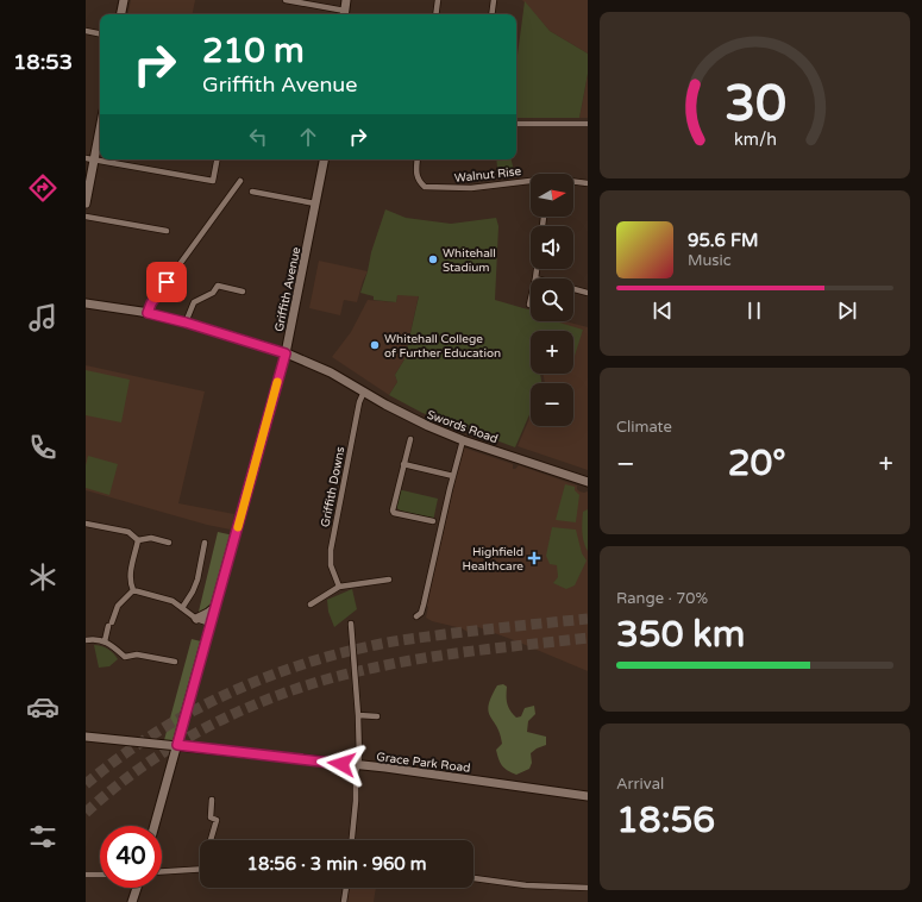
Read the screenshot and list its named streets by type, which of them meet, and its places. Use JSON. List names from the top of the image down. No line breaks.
{"streets":{"main road":["Griffith Avenue","Swords Road","Grace Park Road"],"street":["Walnut Rise","Griffith Downs"]},"crossings":[["Griffith Avenue","Swords Road"],["Griffith Avenue","Grace Park Road"],["Swords Road","Griffith Downs"]],"places":{"other":["Whitehall Stadium","Whitehall College of Further Education"],"health":["Highfield Healthcare"]},"north":"right","page":{"tabs":"18:53","turn":["210 m","Griffith Avenue"],"map_buttons":["+","−"],"song":["95.6 FM","Music"],"tile":["Climate",["Range · 70%","350 km"],["Arrival","18:56"]],"heat":["−","20°","+"],"limit":"40","trip":"18:56 · 3 min · 960 m","gauge":["30","km/h"]}}
